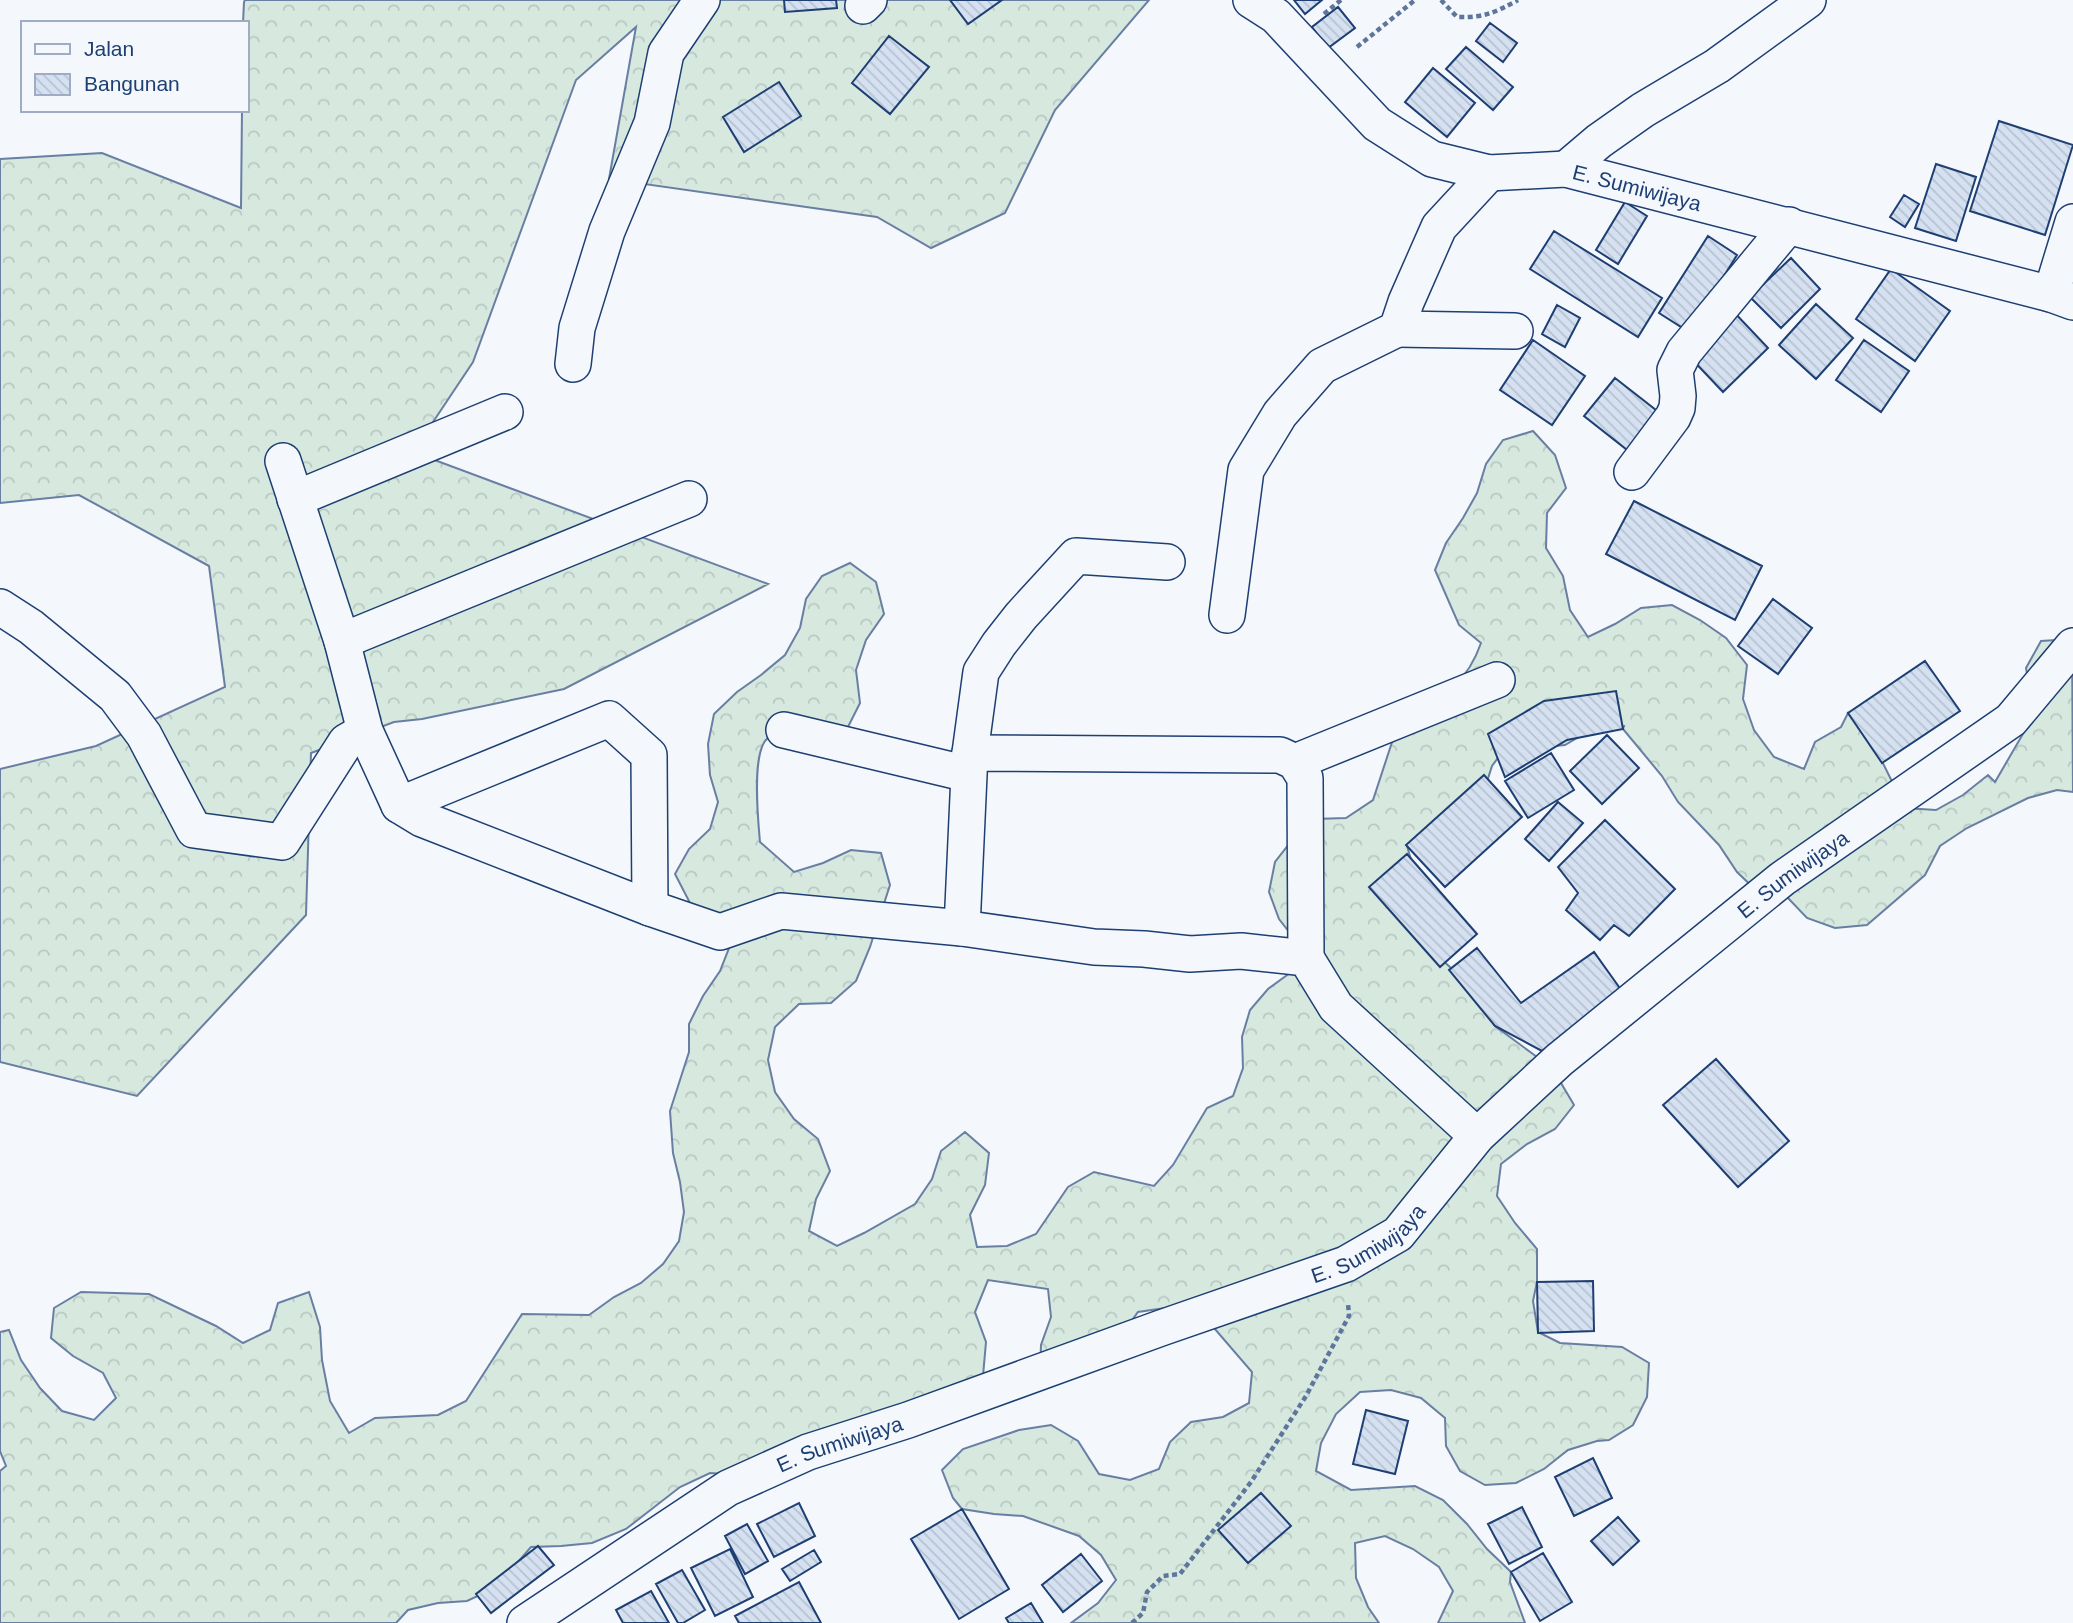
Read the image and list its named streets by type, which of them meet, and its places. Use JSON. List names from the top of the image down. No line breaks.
{"streets":{"street":["E. Sumiwijaya"]},"legend":["Jalan","Bangunan"]}
